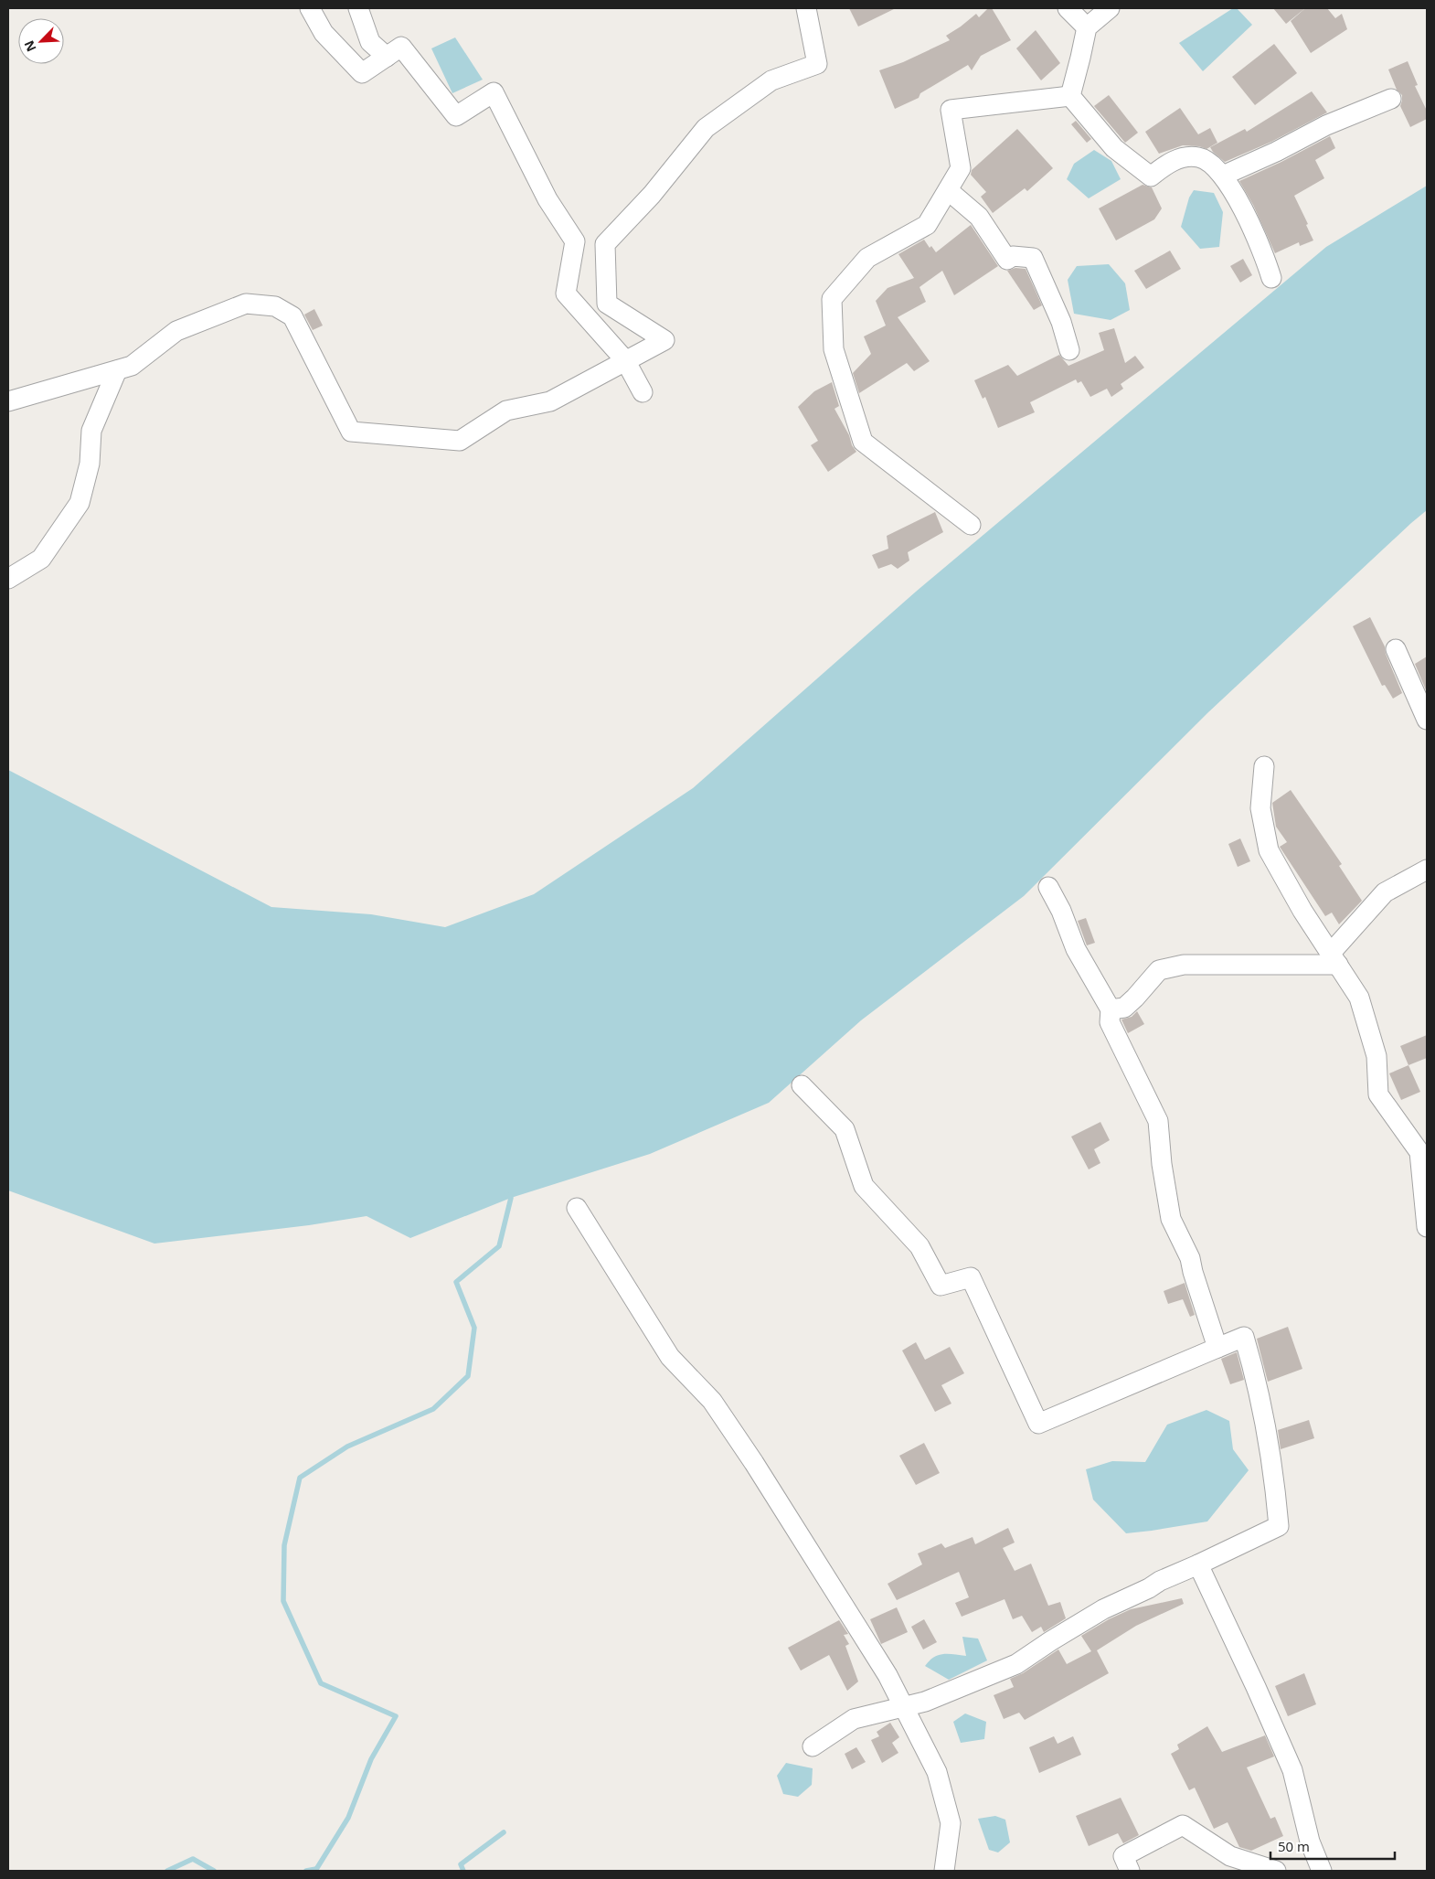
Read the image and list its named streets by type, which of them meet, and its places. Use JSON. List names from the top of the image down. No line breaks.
{"scale_bar":"50 m","north":"bottom left"}
